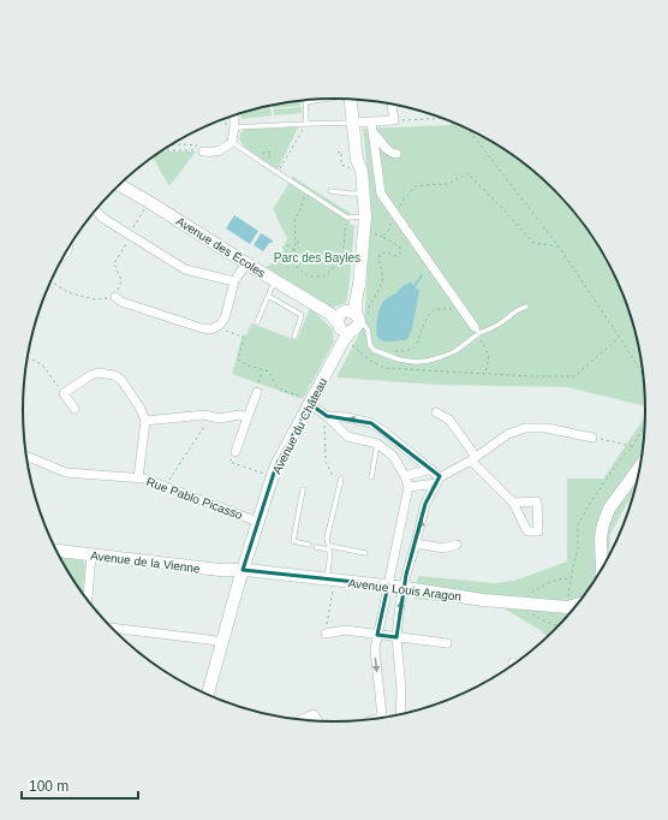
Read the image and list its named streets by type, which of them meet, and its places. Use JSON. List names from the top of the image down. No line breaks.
{"streets":{"main road":["Avenue des Écoles","Avenue du Château","Avenue de la Vienne","Avenue Louis Aragon"],"street":["Rue Pablo Picasso"]},"crossings":[["Avenue des Écoles","Avenue du Château"],["Avenue du Château","Rue Pablo Picasso"],["Avenue du Château","Avenue de la Vienne"],["Avenue du Château","Avenue Louis Aragon"],["Avenue de la Vienne","Avenue Louis Aragon"]],"parks":["Parc des Bayles"],"scale_bar":"100 m"}
